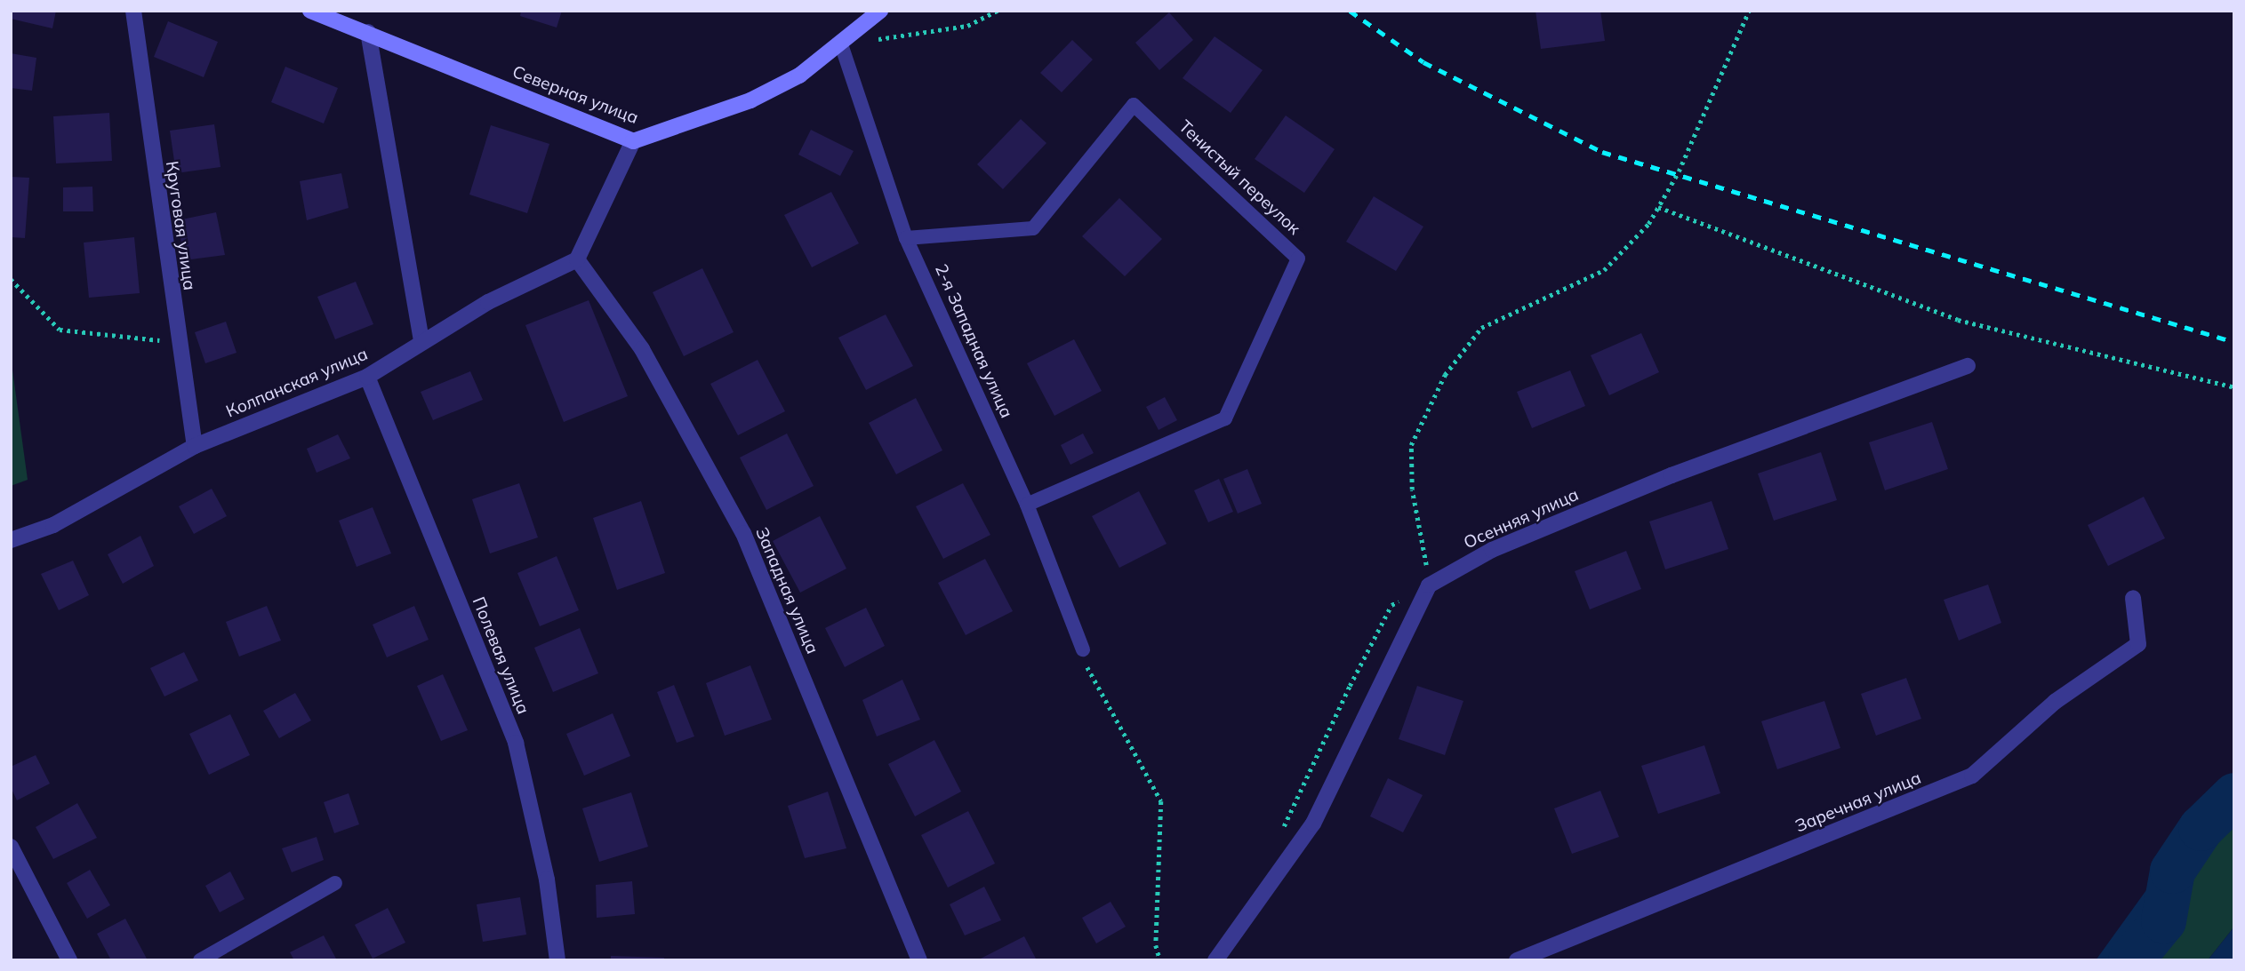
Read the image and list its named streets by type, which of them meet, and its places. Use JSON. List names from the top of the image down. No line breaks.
{"streets":{"street":["Северная улица","Круговая улица","Колпанская улица","Осенняя улица","Западная улица","Полевая улица","Заречная улица"],"lane":["Тенистый переулок","2-я Западная улица"]},"crossings":[["Северная улица","2-я Западная улица"],["Тенистый переулок","2-я Западная улица"],["Круговая улица","Колпанская улица"],["Колпанская улица","Западная улица"],["Колпанская улица","Полевая улица"]]}
